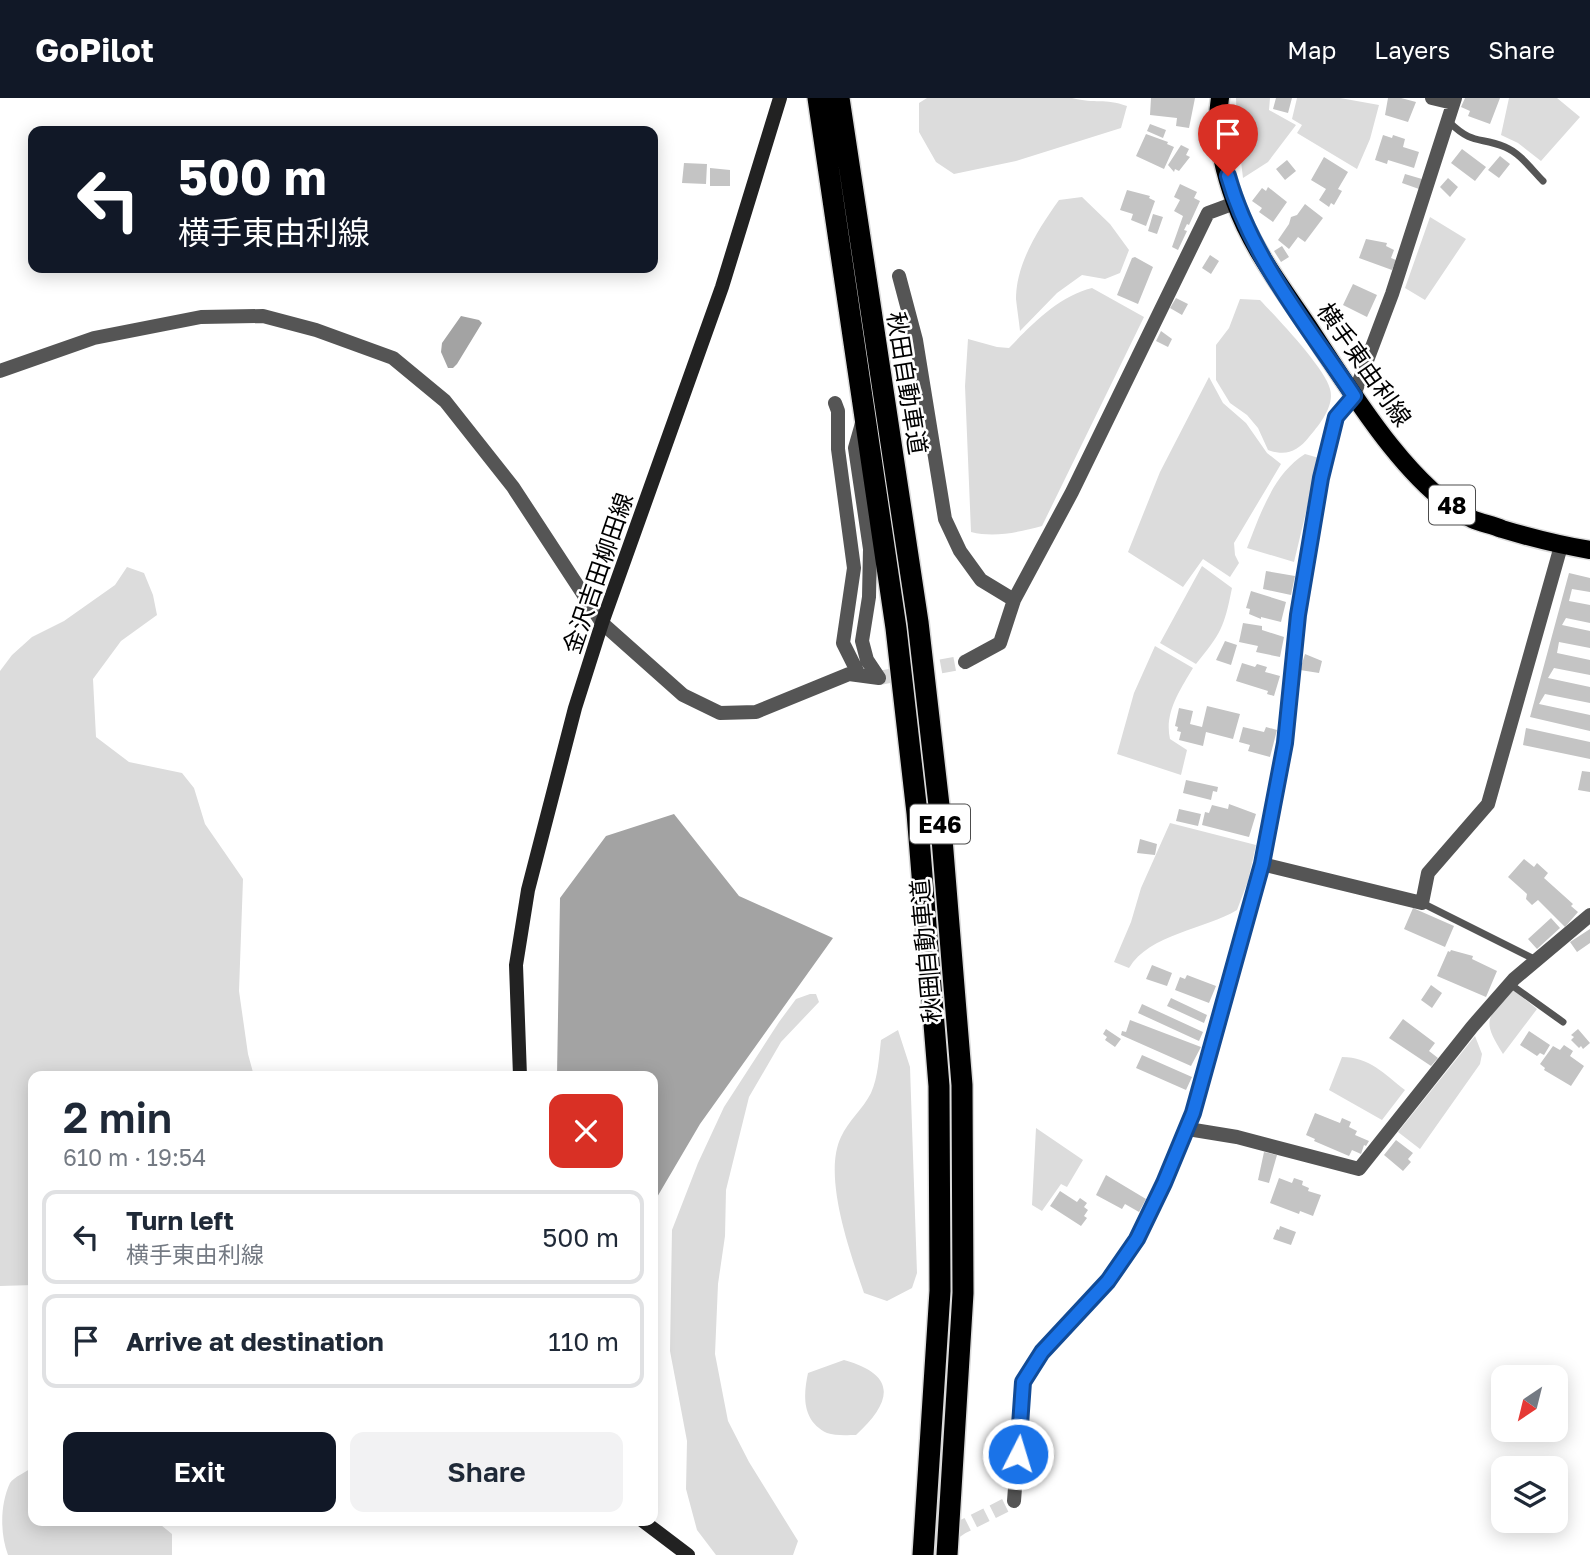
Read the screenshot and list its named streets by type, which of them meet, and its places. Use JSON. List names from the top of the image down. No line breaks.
{"streets":{"highway":["秋田自動車道","E46"],"main road":["横手東由利線","48","金沢吉田柳田線"]},"north":"bottom left","page":{"header":"GoPilot","nav":["Map","Layers","Share"],"turn":["500 m","横手東由利線"],"heading":["2 min","610 m · 19:54"],"list":[{"name":"Turn left","note":"横手東由利線","value":"500 m"},{"name":"Arrive at destination","value":"110 m"}],"buttons":["Exit","Share"]}}
